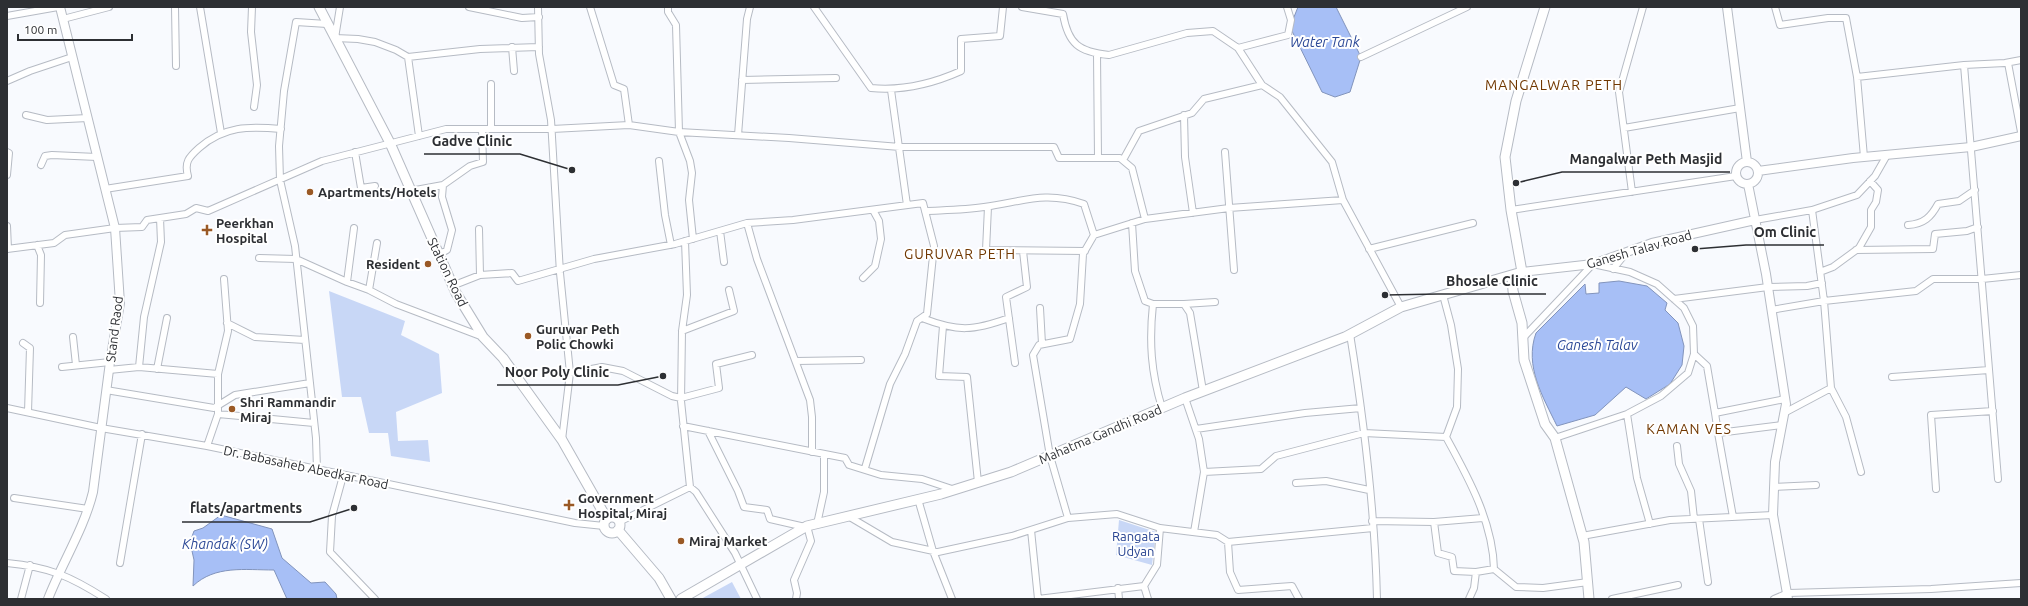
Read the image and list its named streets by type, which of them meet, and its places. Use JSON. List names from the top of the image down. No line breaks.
{"streets":{"main road":["Station Road","Mahatma Gandhi Road"],"street":["Ganesh Talav Road","Stand Raod","Dr. Babasaheb Abedkar Road"]},"crossings":[["Ganesh Talav Road","Mahatma Gandhi Road"],["Station Road","Dr. Babasaheb Abedkar Road"],["Stand Raod","Dr. Babasaheb Abedkar Road"]],"districts":["MANGALWAR PETH","GURUVAR PETH","KAMAN VES"],"water":["Water Tank","Ganesh Talav","Khandak (SW)"],"parks":["Rangata Udyan"],"places":{"other":["Gadve Clinic","Mangalwar Peth Masjid","Apartments/Hotels","Om Clinic","Resident","Bhosale Clinic","Guruwar Peth Polic Chowki","Noor Poly Clinic","Shri Rammandir Miraj","flats/apartments","Miraj Market"],"health":["Peerkhan Hospital","Government Hospital, Miraj"]},"scale_bar":"100 m"}
